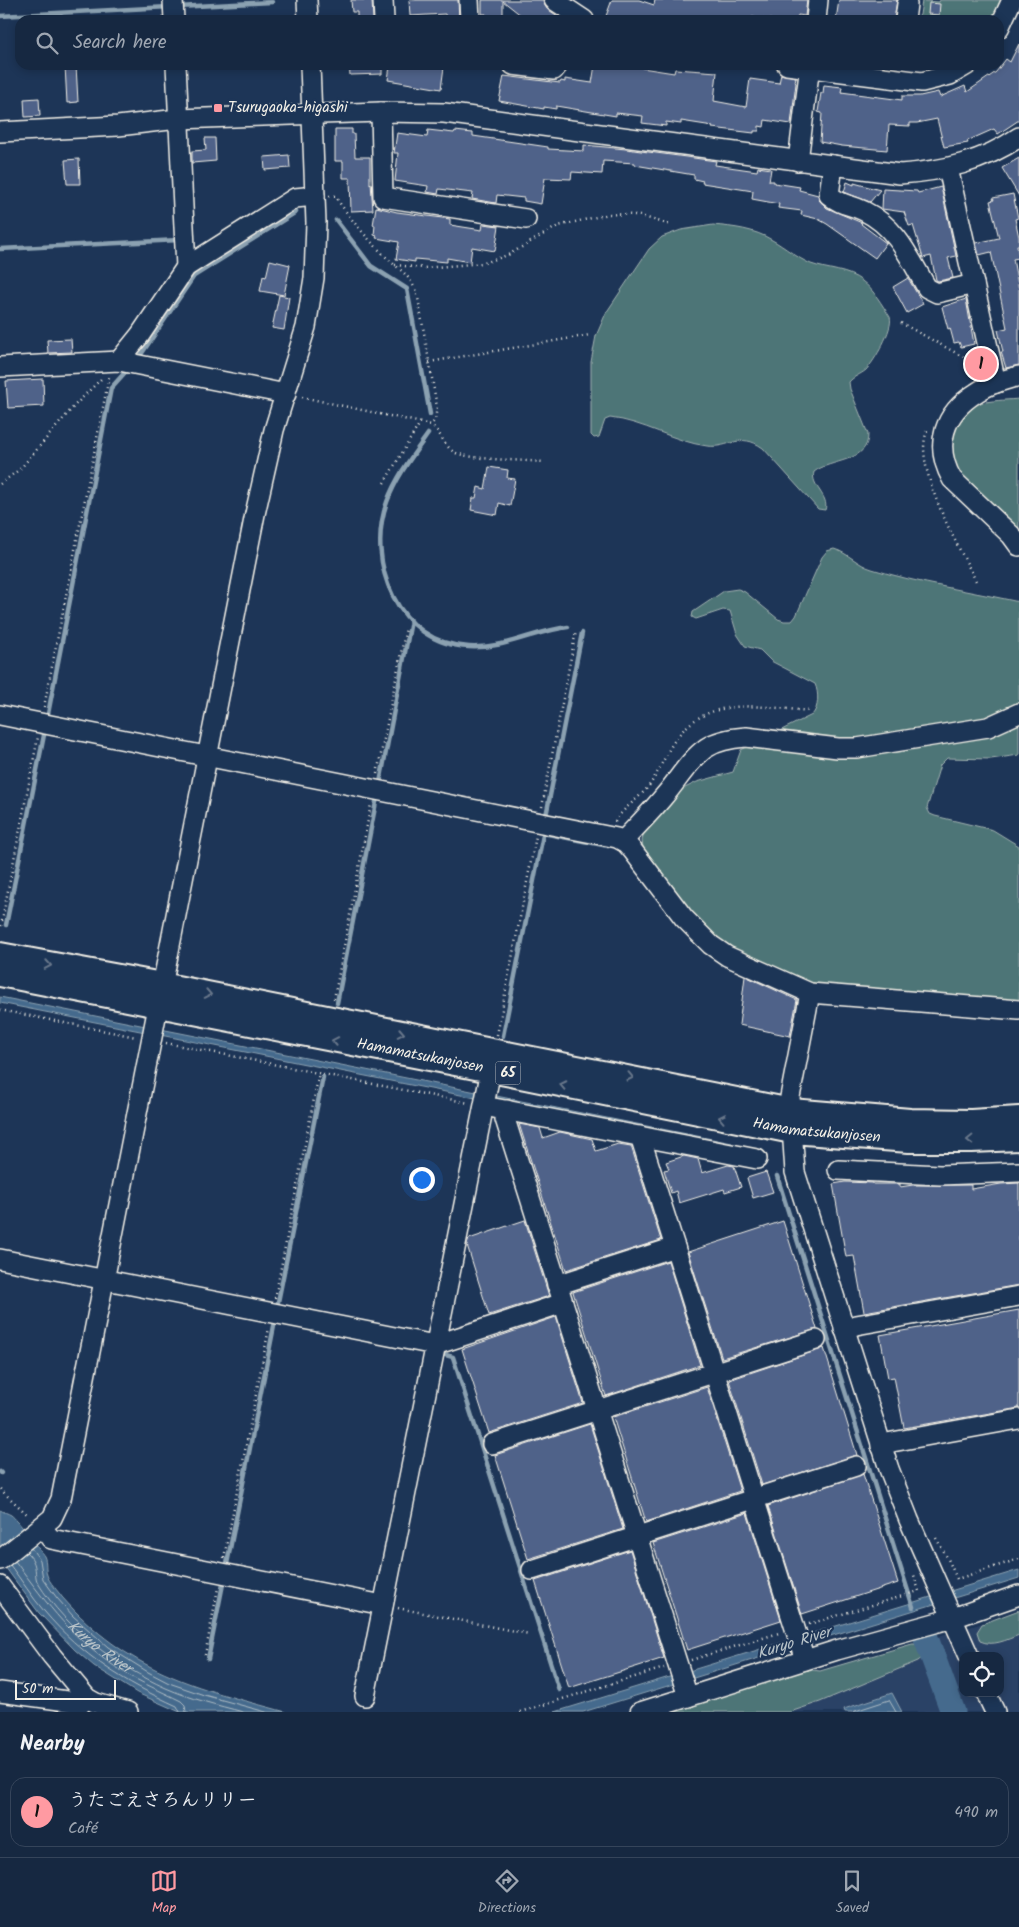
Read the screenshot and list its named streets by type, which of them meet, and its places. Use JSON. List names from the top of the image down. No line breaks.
{"streets":{"main road":["Hamamatsukanjosen","65"]},"water":["Kuryo River"],"places":{"transit":["Tsurugaoka-higashi"]},"scale_bar":"50 m","page":{"search":"Search here","pins":"1","scale":"50 m","heading":"Nearby","list":[{"mark":"1","name":"うたごえさろんリリー","note":"Café","value":"490 m"}],"nav":["Map","Directions","Saved"]}}
